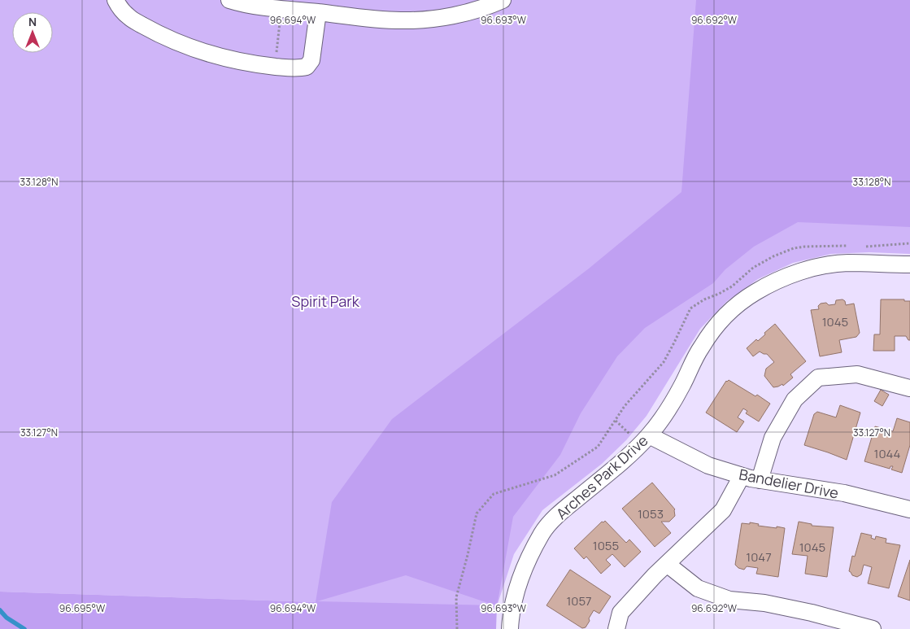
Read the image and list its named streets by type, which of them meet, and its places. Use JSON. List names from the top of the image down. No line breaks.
{"streets":{"street":["Arches Park Drive","Bandelier Drive"]},"crossings":[["Arches Park Drive","Bandelier Drive"]],"parks":["Spirit Park"],"house_numbers":["1045","1044","1053","1055","1045","1047","1057"],"north":"top","coordinates":["96.694°W","96.693°W","96.692°W","33.128°N","33.127°N","96.695°W"]}
